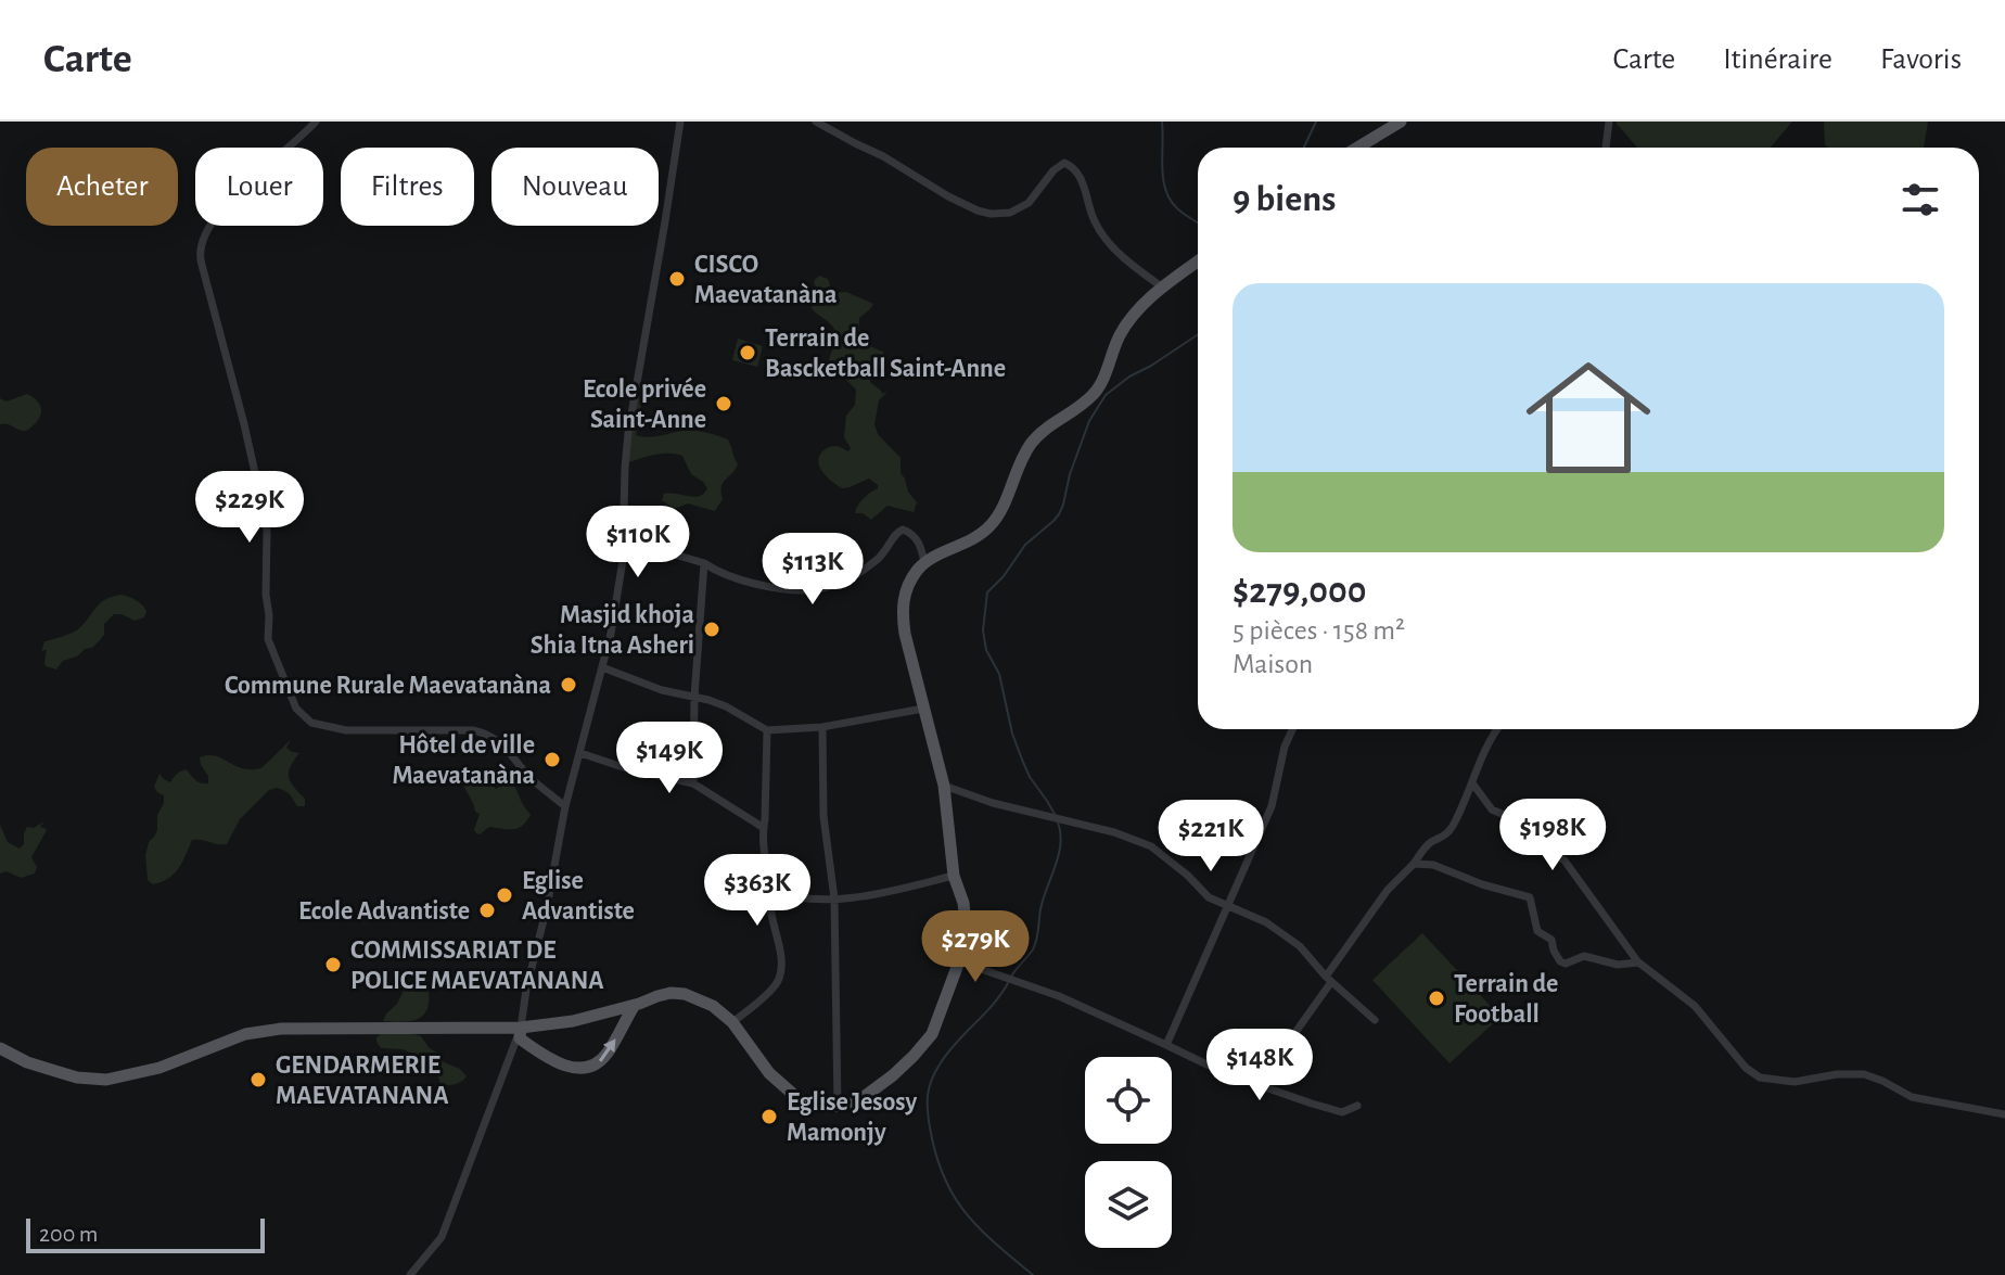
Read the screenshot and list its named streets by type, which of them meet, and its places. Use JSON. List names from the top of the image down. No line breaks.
{"places":["CISCO Maevatanàna","Terrain de Bascketball Saint-Anne","Ecole privée Saint-Anne","Masjid khoja Shia Itna Asheri","Commune Rurale Maevatanàna","Hôtel de ville Maevatanàna","Eglise Advantiste","Ecole Advantiste","COMMISSARIAT DE POLICE MAEVATANANA","Terrain de Football","GENDARMERIE MAEVATANANA","Eglise Jesosy Mamonjy"],"scale_bar":"200 m","page":{"header":"Carte","nav":["Carte","Itinéraire","Favoris"],"chip":["Acheter","Louer","Filtres","Nouveau"],"heading":"9 biens","list":[{"name":"$279,000","note":"5 pièces · 158 m² · Maison"}],"price":["$229K","$110K","$113K","$149K","$198K","$221K","$363K","$279K","$148K"],"scale":"200 m"}}
